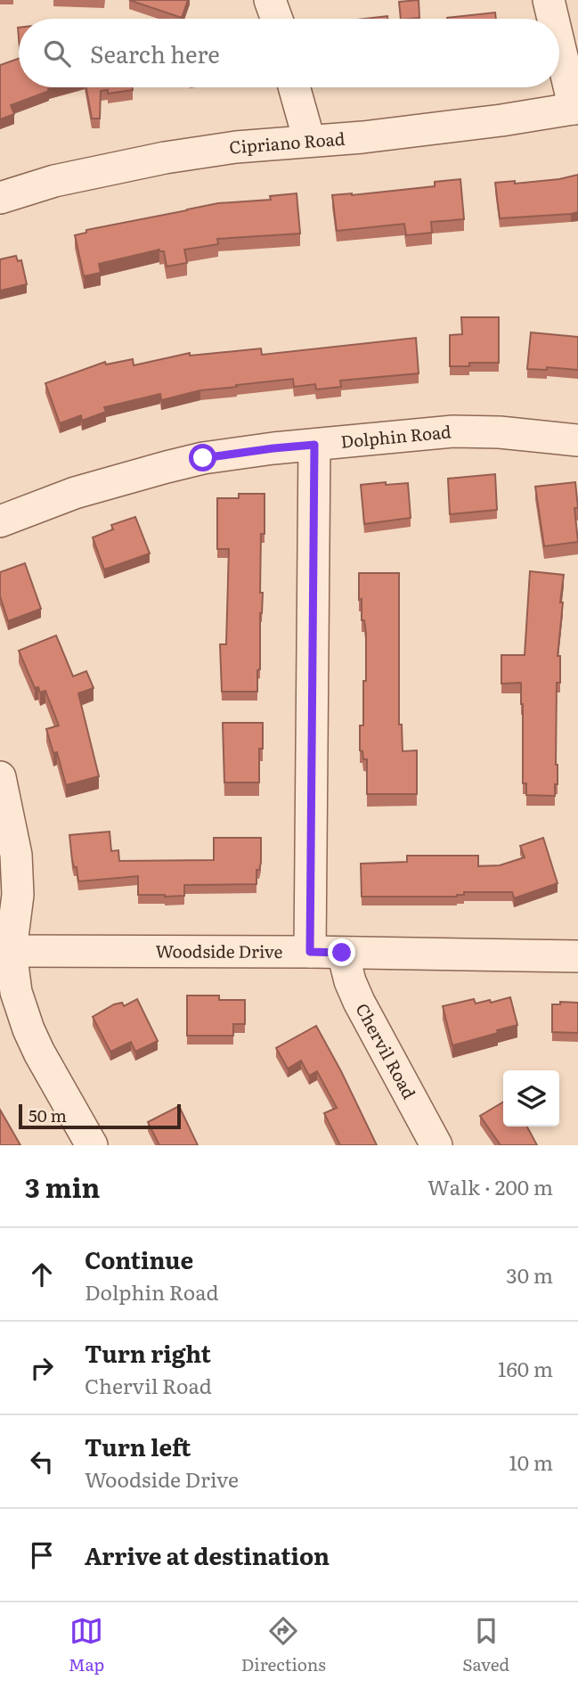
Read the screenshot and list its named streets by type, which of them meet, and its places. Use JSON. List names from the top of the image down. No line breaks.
{"streets":{"street":["Cipriano Road","Dolphin Road","Woodside Drive","Chervil Road"]},"crossings":[["Woodside Drive","Chervil Road"]],"scale_bar":"50 m","page":{"search":"Search here","scale":"50 m","heading":["3 min","Walk · 200 m"],"list":[["Continue","Dolphin Road","30 m"],["Turn right","Chervil Road","160 m"],["Turn left","Woodside Drive","10 m"],"Arrive at destination"],"nav":["Map","Directions","Saved"]}}
